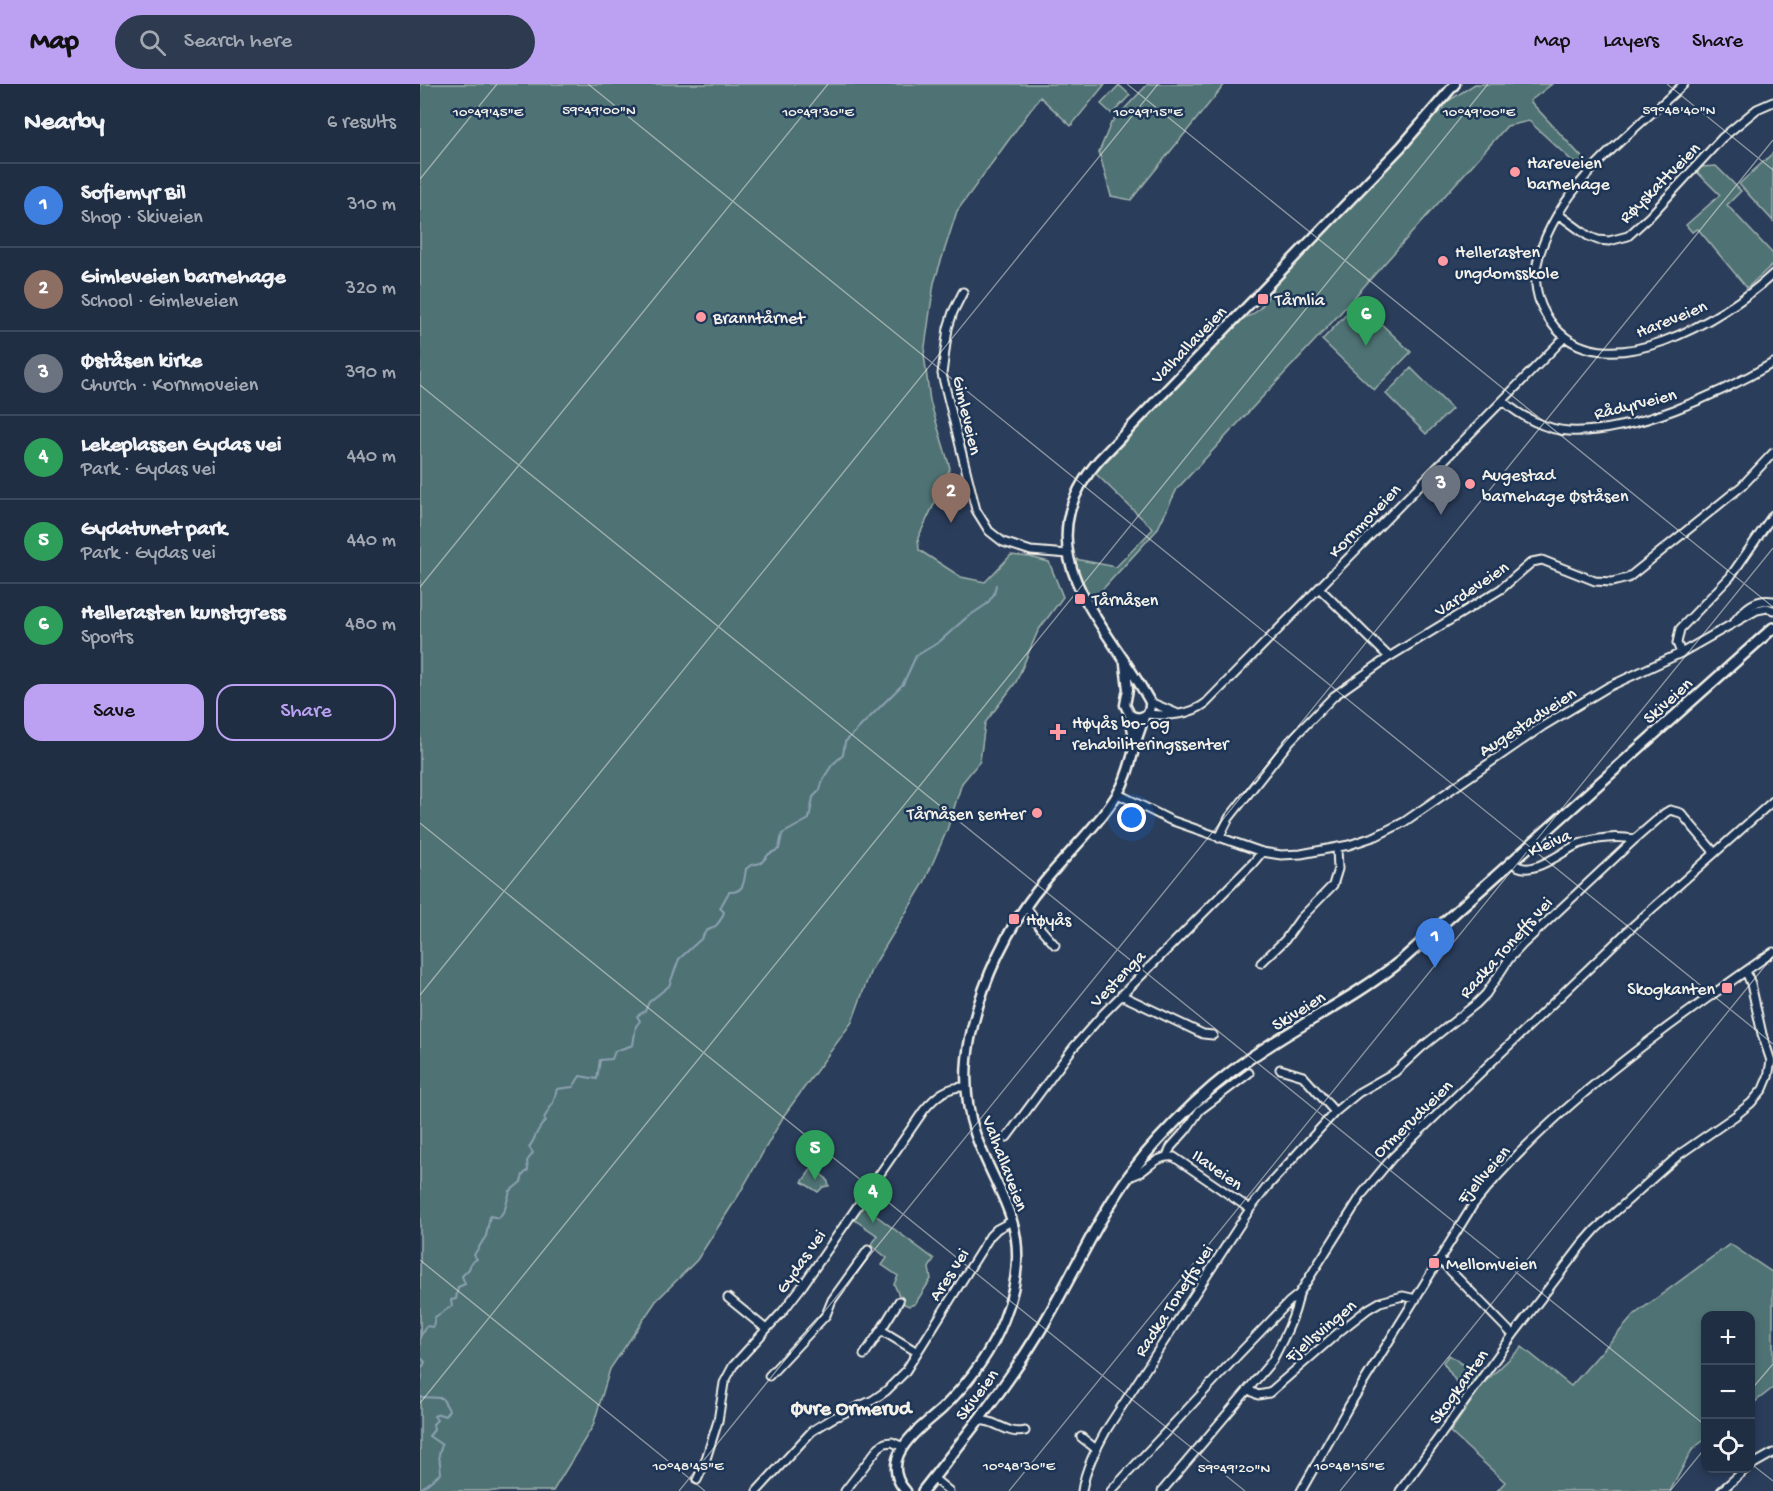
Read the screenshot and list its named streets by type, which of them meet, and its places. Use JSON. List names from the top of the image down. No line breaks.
{"streets":{"main road":["Skiveien"],"street":["Røyskattveien","Hareveien","Valhallaveien","Rådyrveien","Gimleveien","Kornmoveien","Vardeveien","Augestadveien","Kleiva","Radka Toneffs vei","Vestenga","Ormerudveien","Ilaveien","Fjellveien","Gydas vei","Ares vei","Fjellsvingen","Skogkanten"]},"crossings":[["Hareveien","Kornmoveien"],["Valhallaveien","Gimleveien"],["Valhallaveien","Kornmoveien"],["Valhallaveien","Augestadveien"],["Valhallaveien","Gydas vei"],["Valhallaveien","Ares vei"],["Rådyrveien","Kornmoveien"],["Vardeveien","Augestadveien"],["Skiveien","Kleiva"],["Skiveien","Ilaveien"],["Augestadveien","Vestenga"],["Kleiva","Radka Toneffs vei"],["Radka Toneffs vei","Ormerudveien"],["Radka Toneffs vei","Ilaveien"],["Fjellveien","Fjellsvingen"],["Fjellveien","Skogkanten"]],"districts":["Øvre Ormerud"],"places":{"other":["Hareveien barnehage","Hellerasten ungdomsskole","Branntårnet","Augestad barnehage Øståsen","Tårnåsen senter"],"transit":["Tårnlia","Tårnåsen","Høyås","Skogkanten","Mellomveien"],"health":["Høyås bo- og rehabiliteringssenter"]},"page":{"header":"Map","search":"Search here","nav":["Map","Layers","Share"],"heading":["Nearby","6 results"],"list":[{"mark":"1","name":"Sofiemyr Bil","note":"Shop · Skiveien","value":"310 m"},{"mark":"2","name":"Gimleveien barnehage","note":"School · Gimleveien","value":"320 m"},{"mark":"3","name":"Øståsen kirke","note":"Church · Kornmoveien","value":"390 m"},{"mark":"4","name":"Lekeplassen Gydas vei","note":"Park · Gydas vei","value":"440 m"},{"mark":"5","name":"Gydatunet park","note":"Park · Gydas vei","value":"440 m"},{"mark":"6","name":"Hellerasten kunstgress","note":"Sports","value":"480 m"}],"pins":["6","3","2","1","5","4"],"buttons":["Save","Share"],"map_buttons":["+","−"]},"coordinates":["59°48'40\"N","59°49'00\"N","10°49'45\"E","10°49'30\"E","10°49'15\"E","10°49'00\"E","10°48'45\"E","10°48'30\"E","10°48'15\"E","59°49'20\"N"]}
